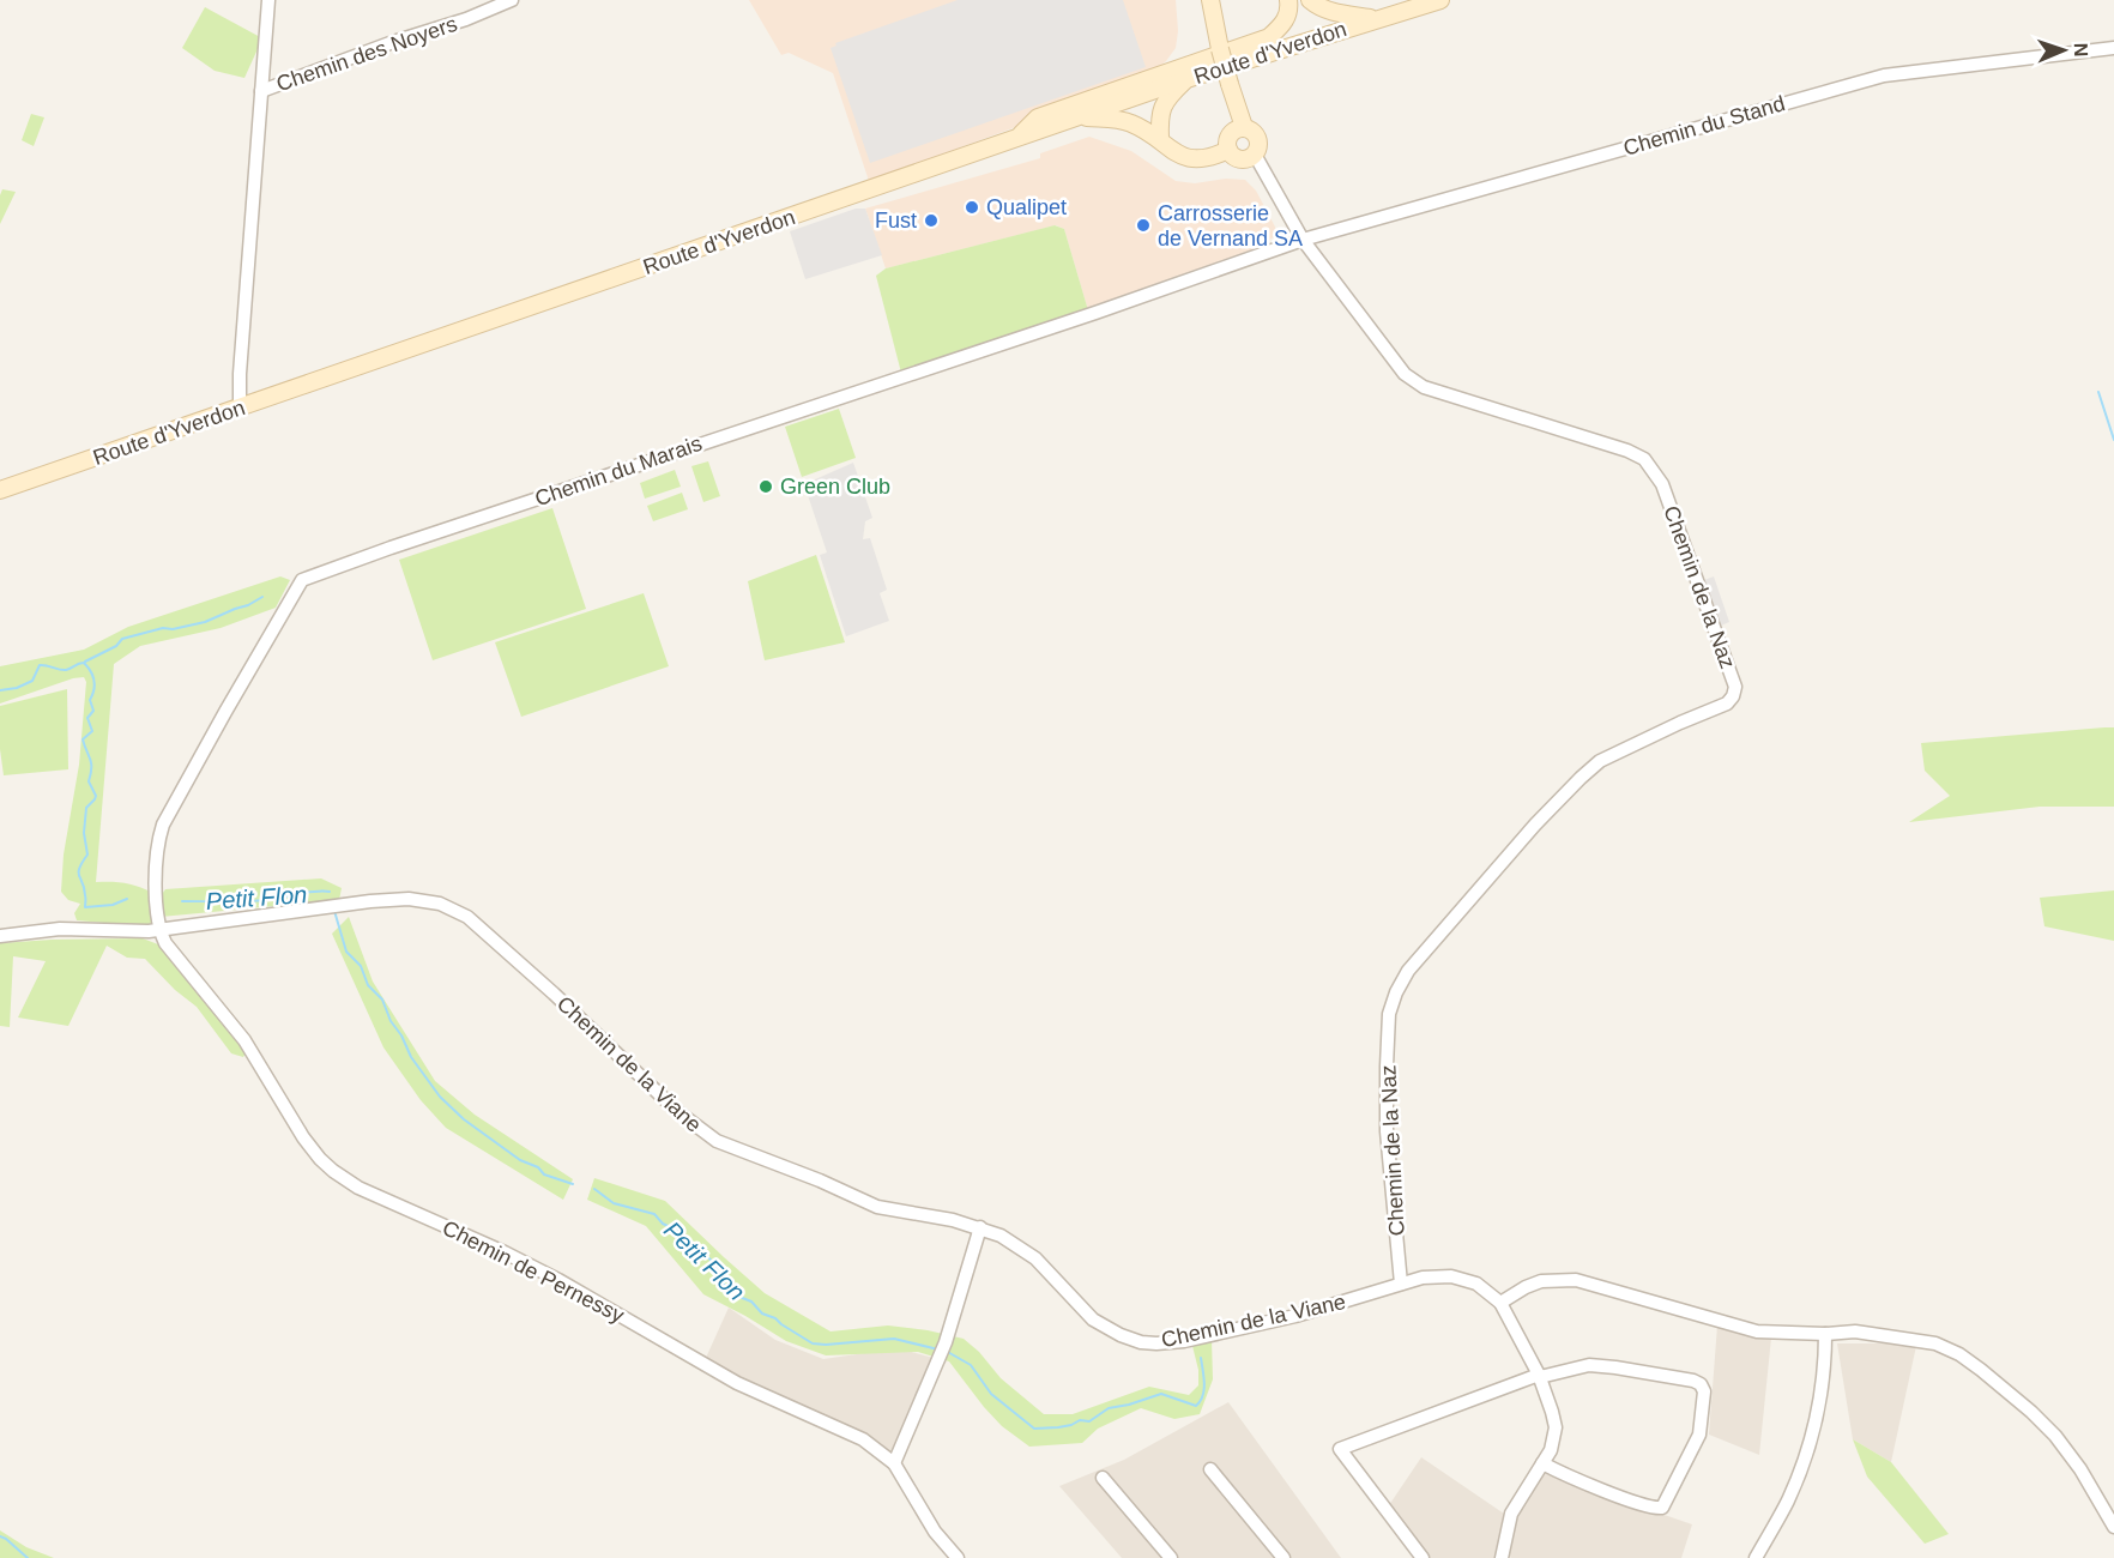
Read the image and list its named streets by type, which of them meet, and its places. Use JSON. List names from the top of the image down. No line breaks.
{"streets":{"main road":["Route d'Yverdon"],"street":["Chemin des Noyers","Chemin du Stand","Chemin du Marais","Chemin de la Naz","Chemin de la Viane","Chemin de Pernessy"]},"crossings":[["Chemin du Stand","Chemin du Marais"],["Chemin du Stand","Chemin de la Naz"],["Chemin du Marais","Chemin de la Naz"],["Chemin du Marais","Chemin de la Viane"],["Chemin du Marais","Chemin de Pernessy"],["Chemin de la Naz","Chemin de la Viane"],["Chemin de la Viane","Chemin de Pernessy"]],"water":["Petit Flon"],"places":["Qualipet","Fust","Carrosserie de Vernand SA","Green Club"],"north":"right"}
